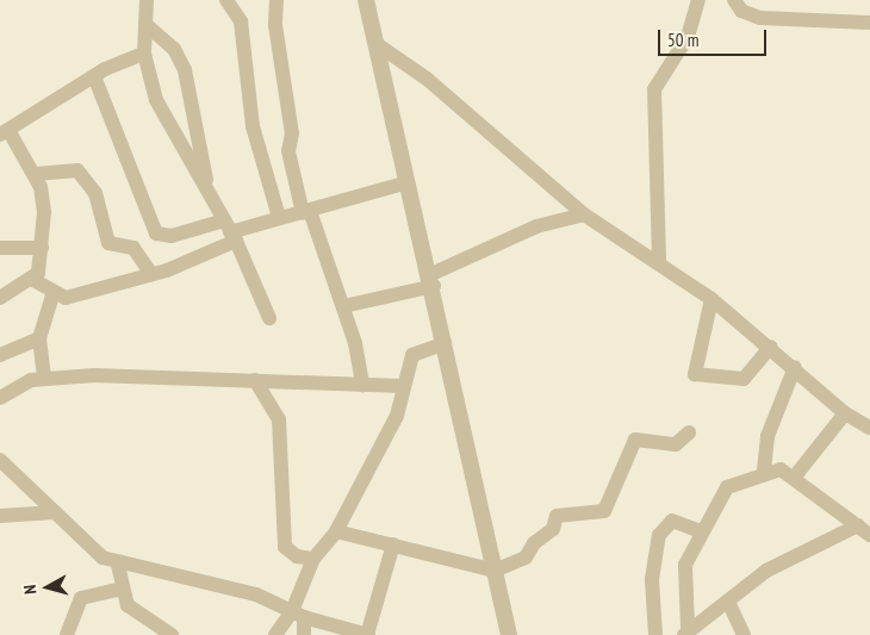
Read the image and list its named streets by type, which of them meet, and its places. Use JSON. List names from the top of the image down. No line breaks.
{"scale_bar":"50 m","north":"left"}
